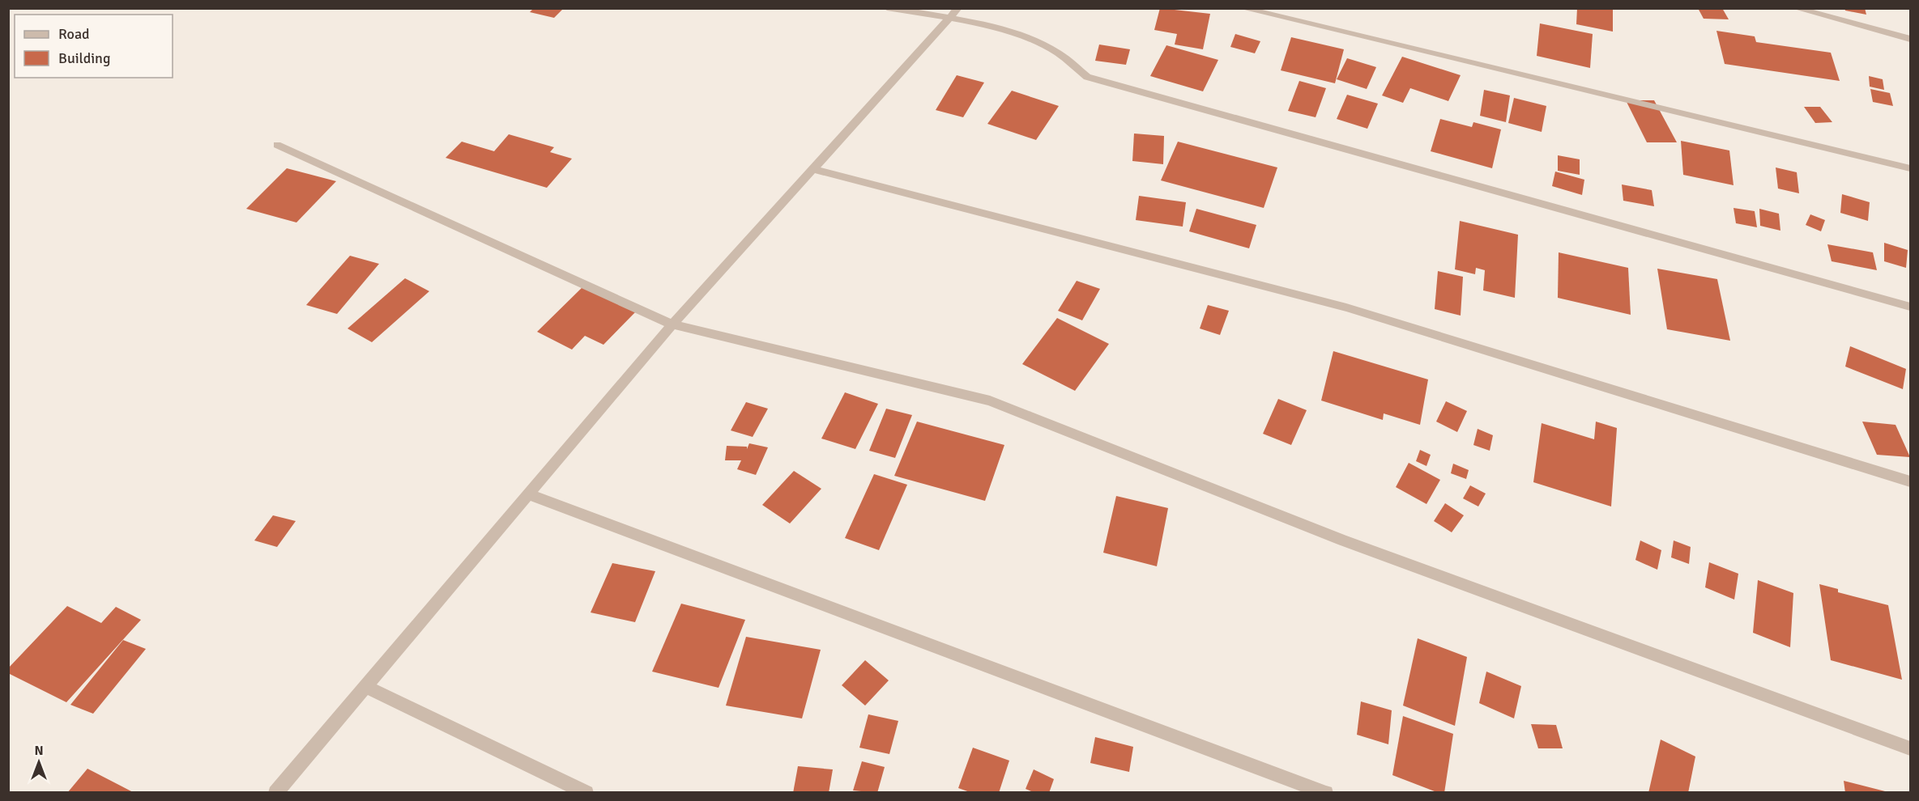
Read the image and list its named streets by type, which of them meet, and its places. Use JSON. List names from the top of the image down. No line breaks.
{"legend":["Road","Building"],"north":"top"}
